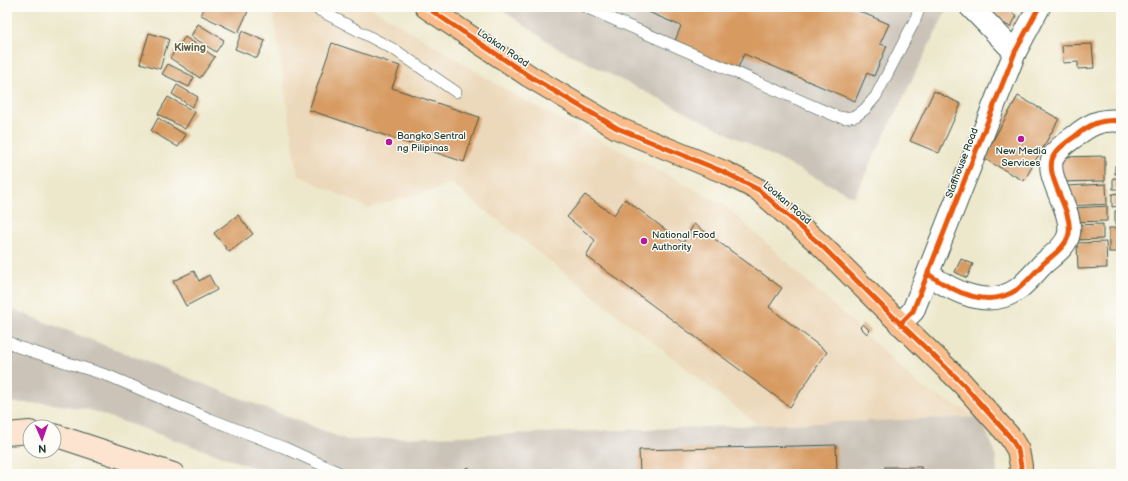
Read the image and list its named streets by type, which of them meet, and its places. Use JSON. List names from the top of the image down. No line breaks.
{"streets":{"main road":["Loakan Road"],"street":["Staffhouse Road"]},"crossings":[["Loakan Road","Staffhouse Road"]],"districts":["Kiwing"],"places":["New Media Services","Bangko Sentral ng Pilipinas","National Food Authority"],"north":"bottom"}
